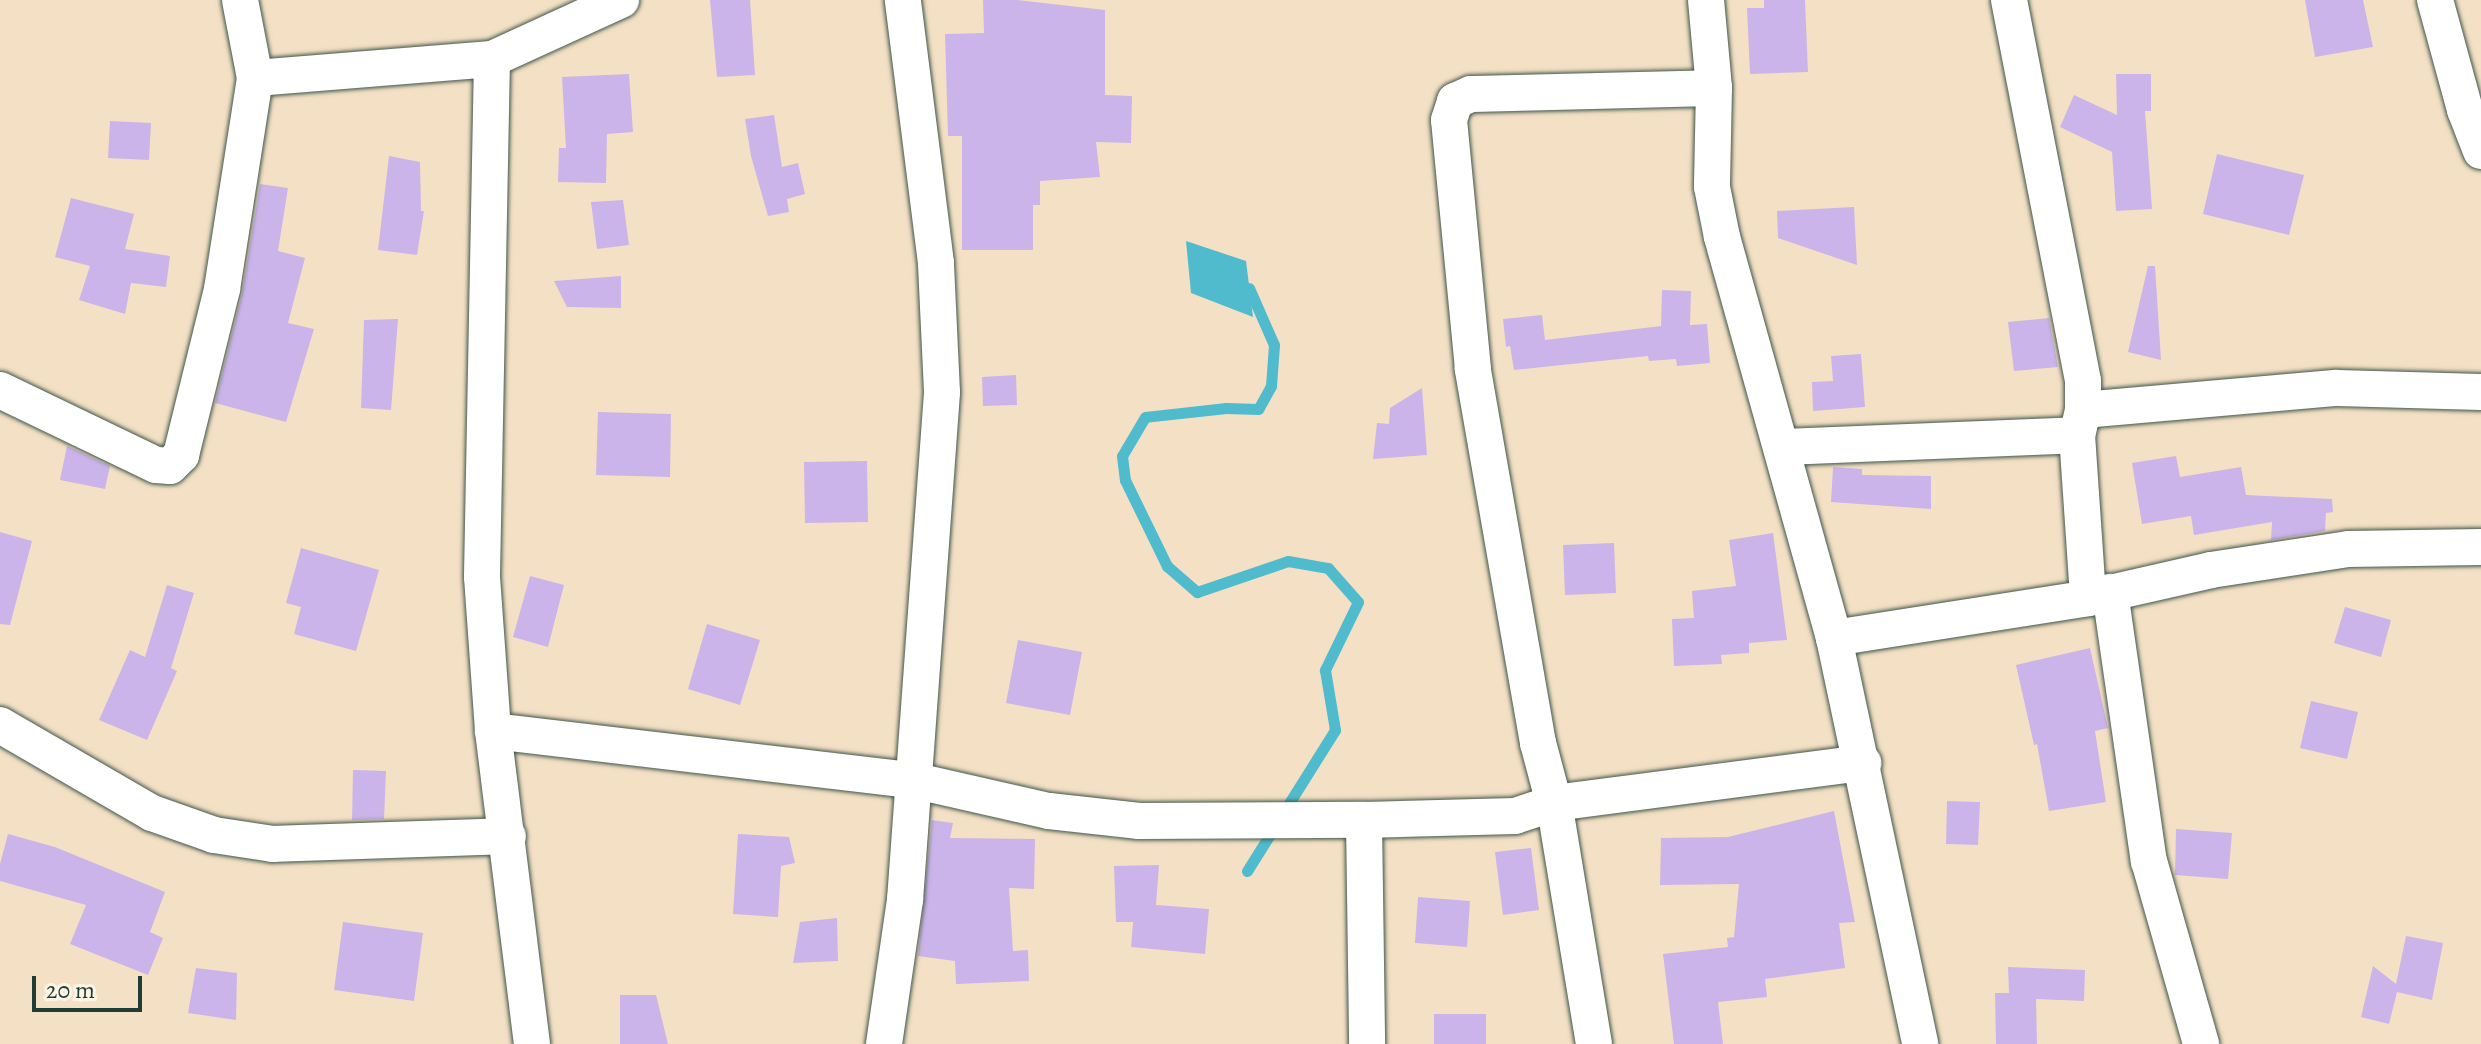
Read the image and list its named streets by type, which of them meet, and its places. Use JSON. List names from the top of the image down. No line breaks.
{"scale_bar":"20 m"}
